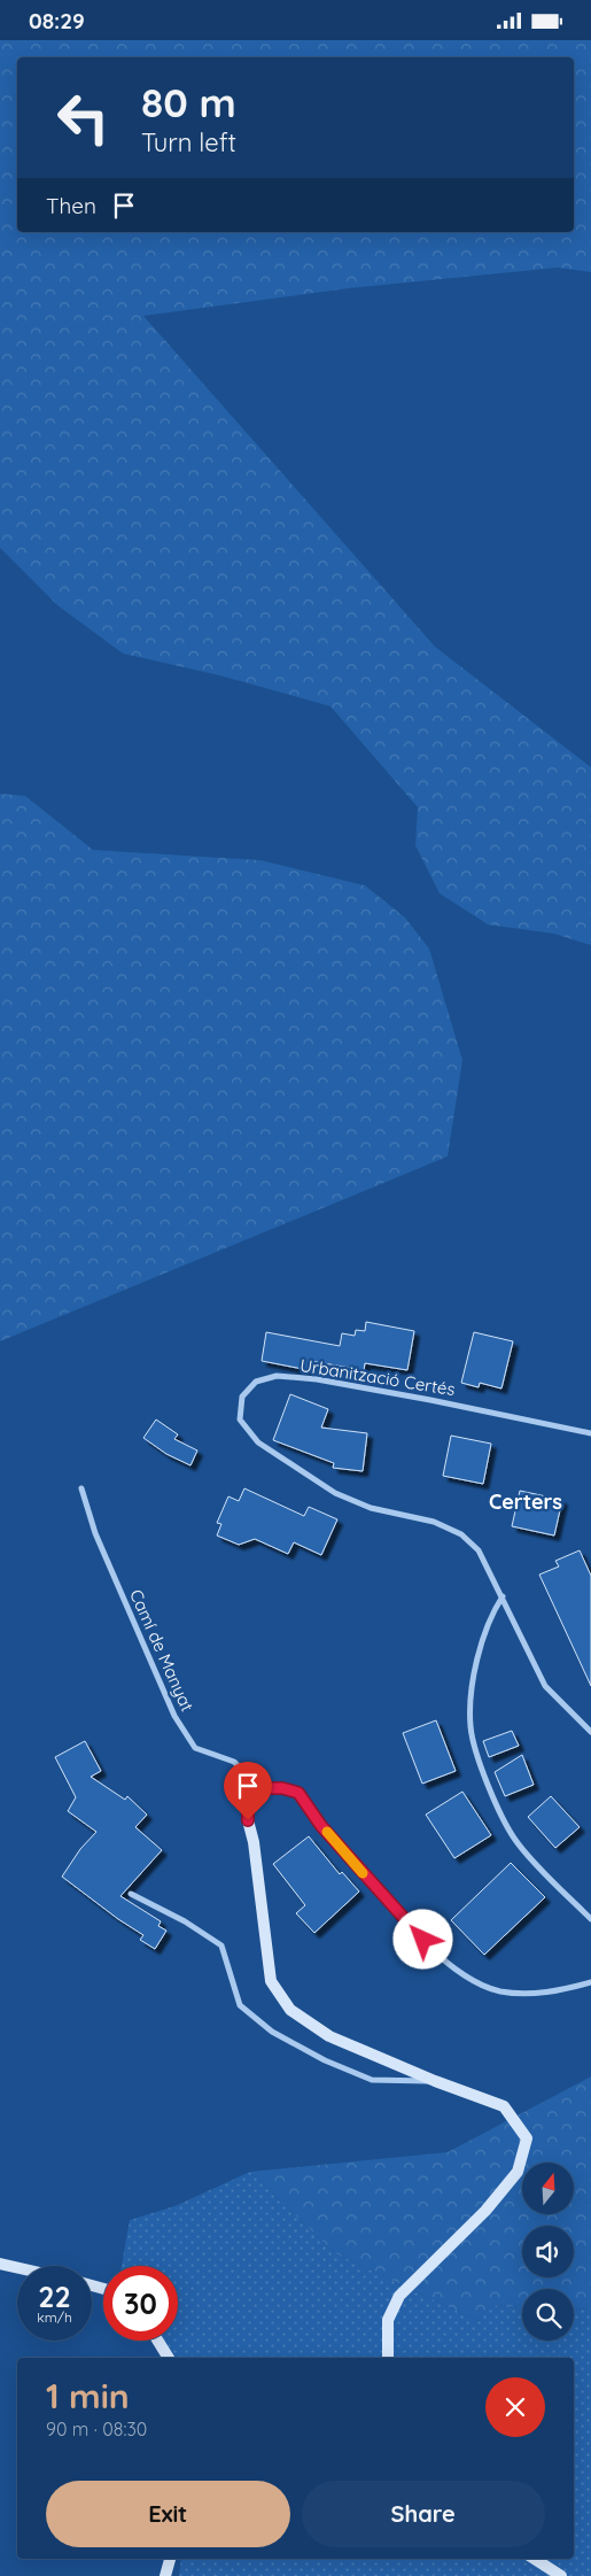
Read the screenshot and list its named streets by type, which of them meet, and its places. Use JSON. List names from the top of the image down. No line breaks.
{"streets":{"street":["Urbanització Certés","Camí de Manyat"]},"districts":["Certers"],"north":"top","page":{"status":"08:29","turn":["80 m","Turn left"],"then":"Then","speed":"22 km/h","limit":"30","heading":["1 min","90 m · 08:30"],"buttons":["Exit","Share"]}}
